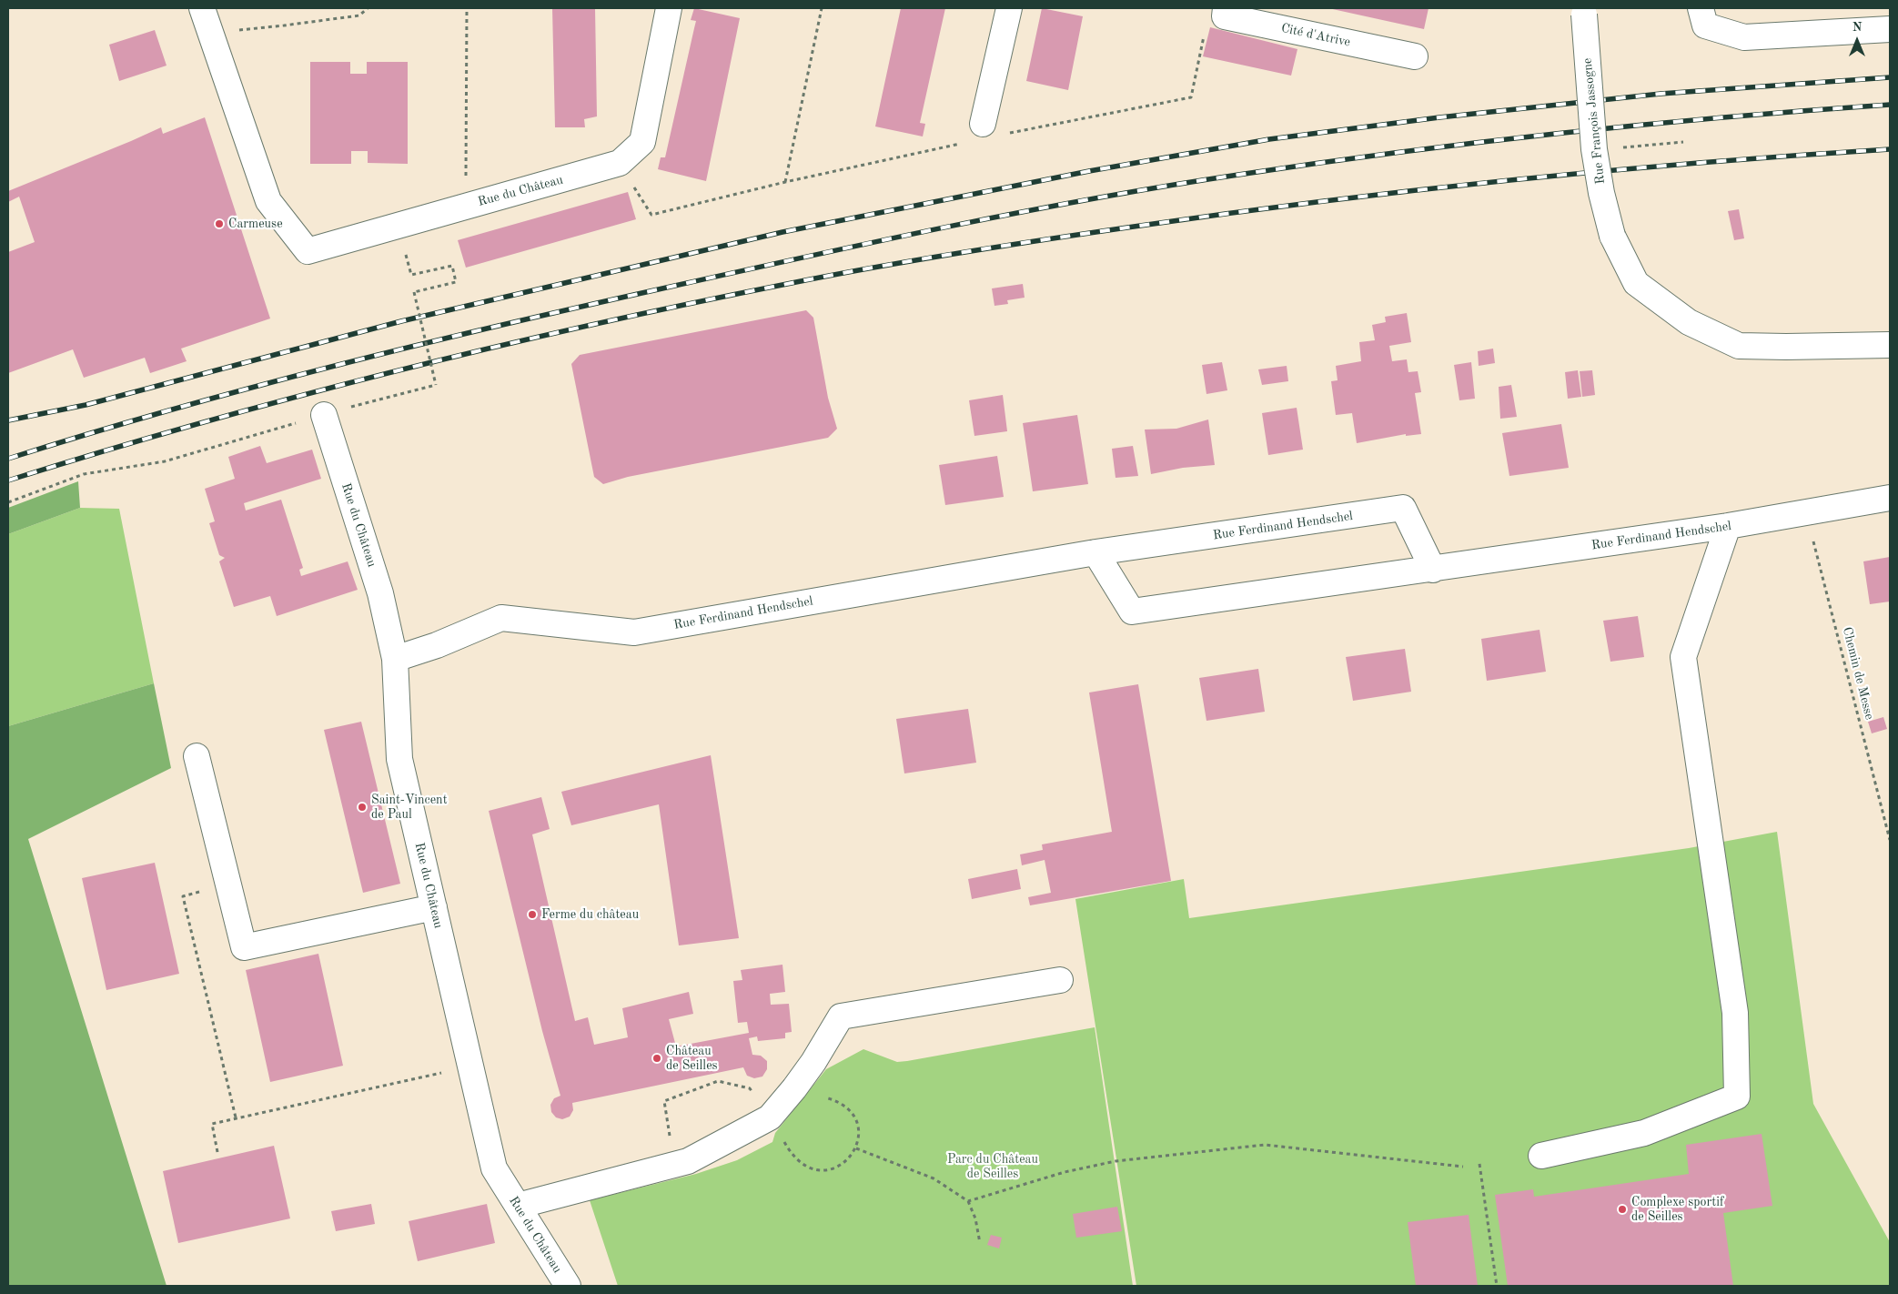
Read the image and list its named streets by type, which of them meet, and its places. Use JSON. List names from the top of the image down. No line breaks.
{"streets":{"street":["Cité d'Atrive","Rue François Jassogne","Rue du Château","Rue Ferdinand Hendschel"],"path":["Chemin de Messe"]},"crossings":[["Rue du Château","Rue Ferdinand Hendschel"],["Rue Ferdinand Hendschel","Chemin de Messe"]],"parks":["Parc du Château de Seilles"],"places":["Carmeuse","Saint-Vincent de Paul","Ferme du château","Château de Seilles","Complexe sportif de Seilles"],"north":"top"}
